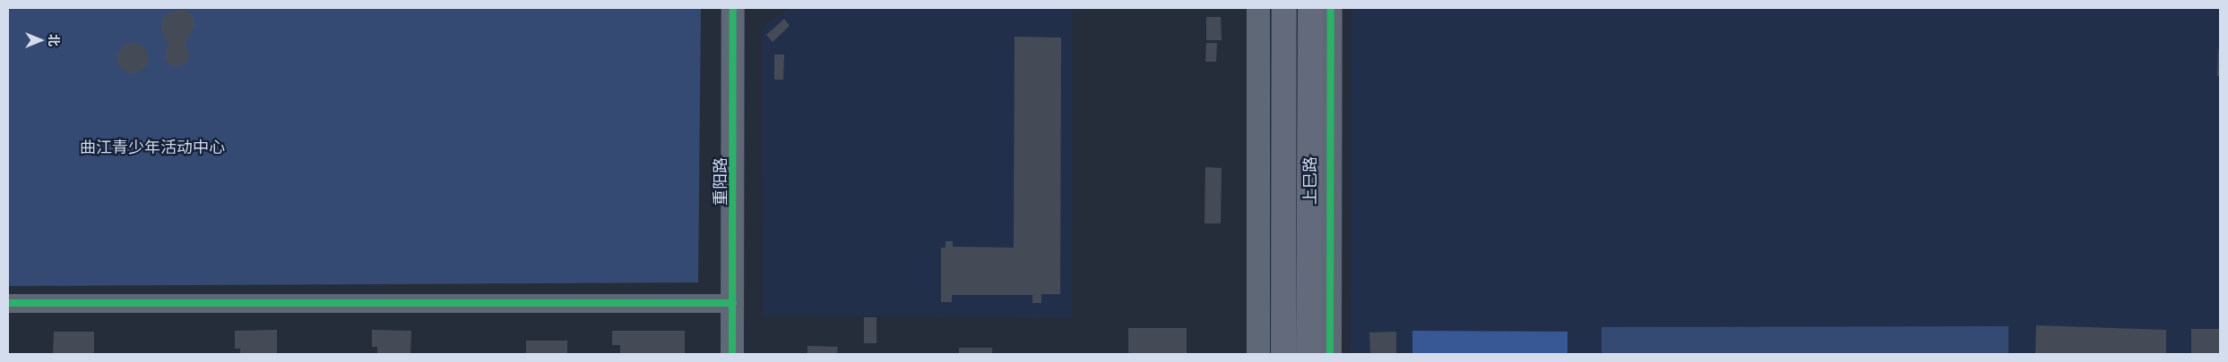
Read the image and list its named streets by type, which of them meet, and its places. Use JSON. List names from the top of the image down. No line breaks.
{"streets":{"main road":["上巳路"],"street":["重阳路"]},"parks":["曲江青少年活动中心"],"north":"right"}
